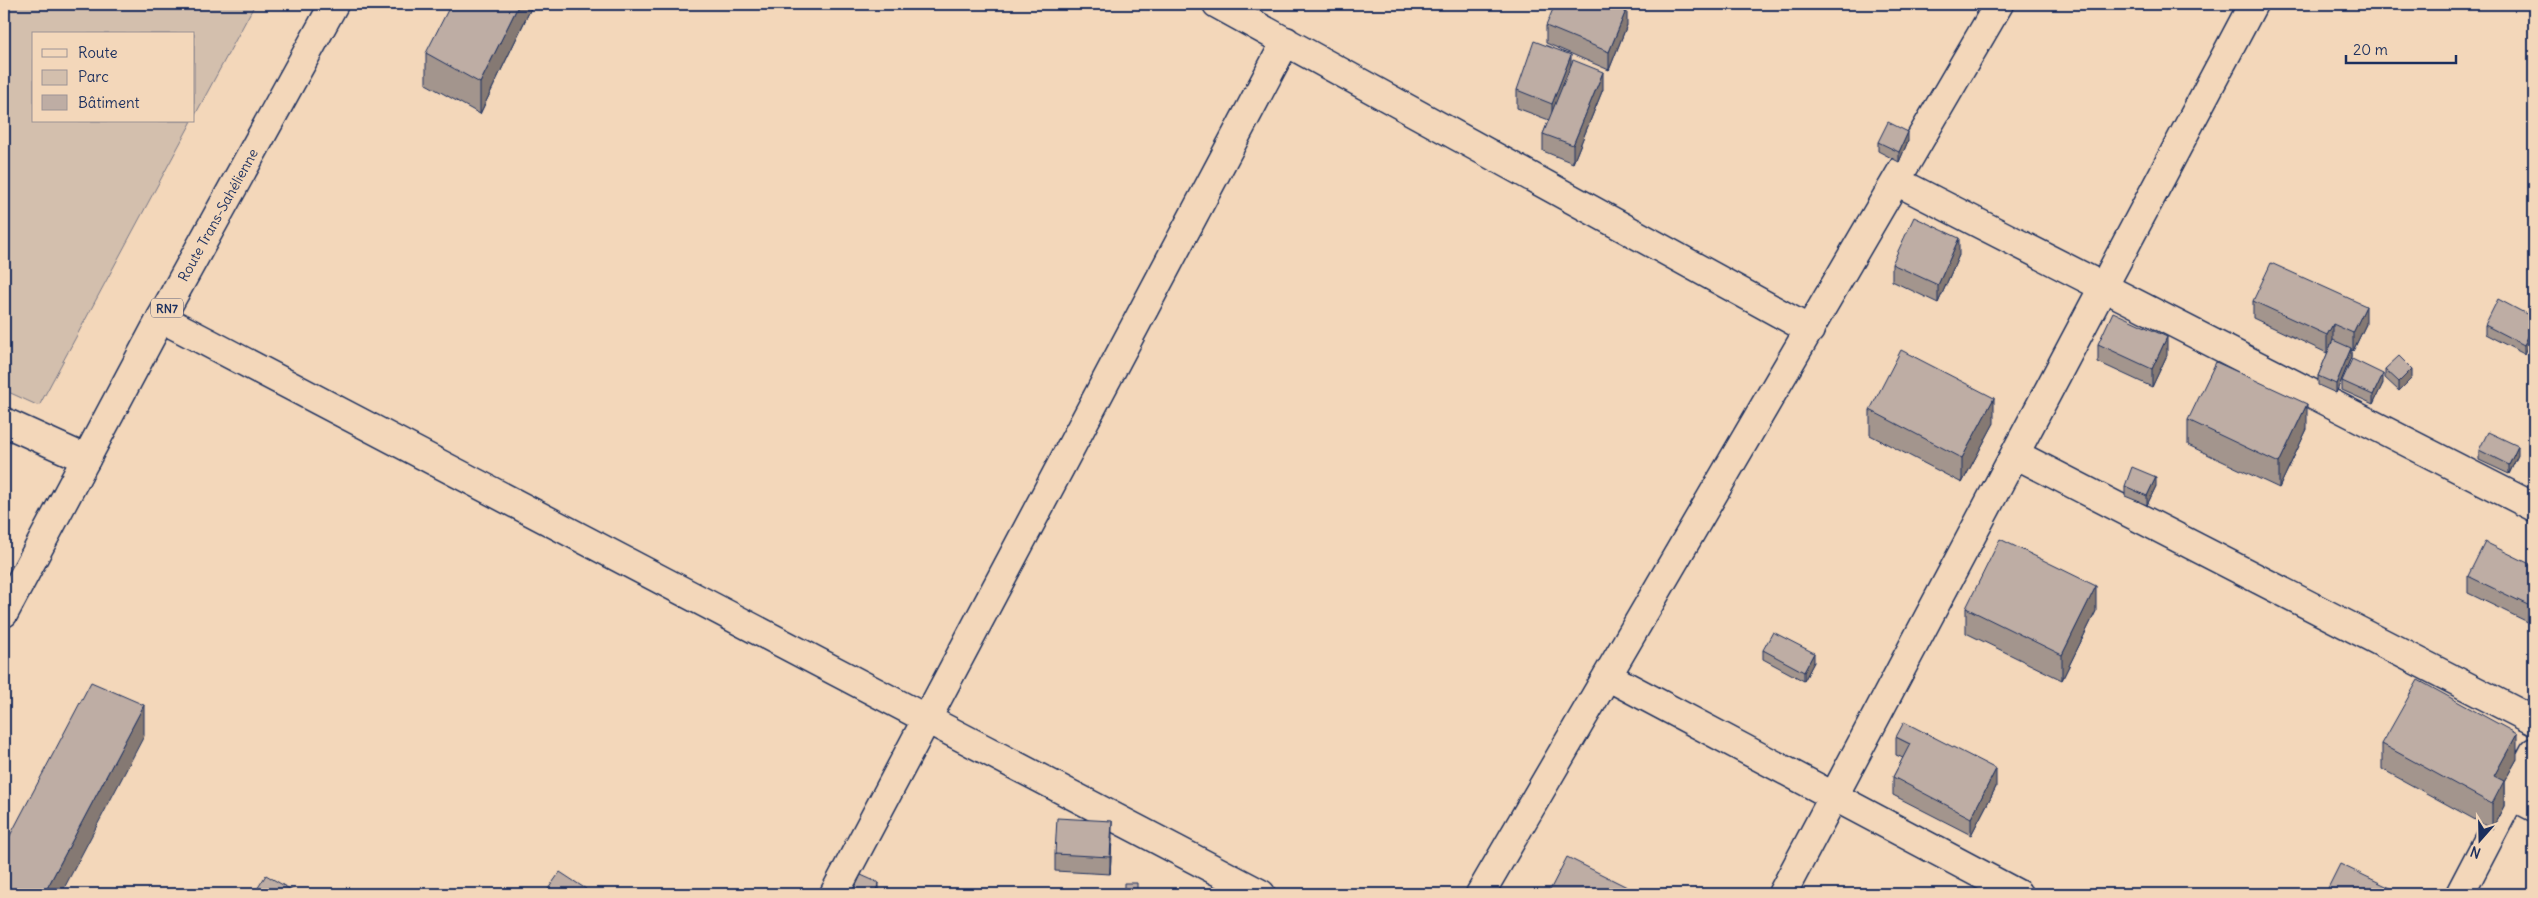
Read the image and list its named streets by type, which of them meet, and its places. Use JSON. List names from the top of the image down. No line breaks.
{"streets":{"main road":["Route Trans-Sahélienne","RN7"]},"legend":["Route","Parc","Bâtiment"],"scale_bar":"20 m","north":"bottom"}
